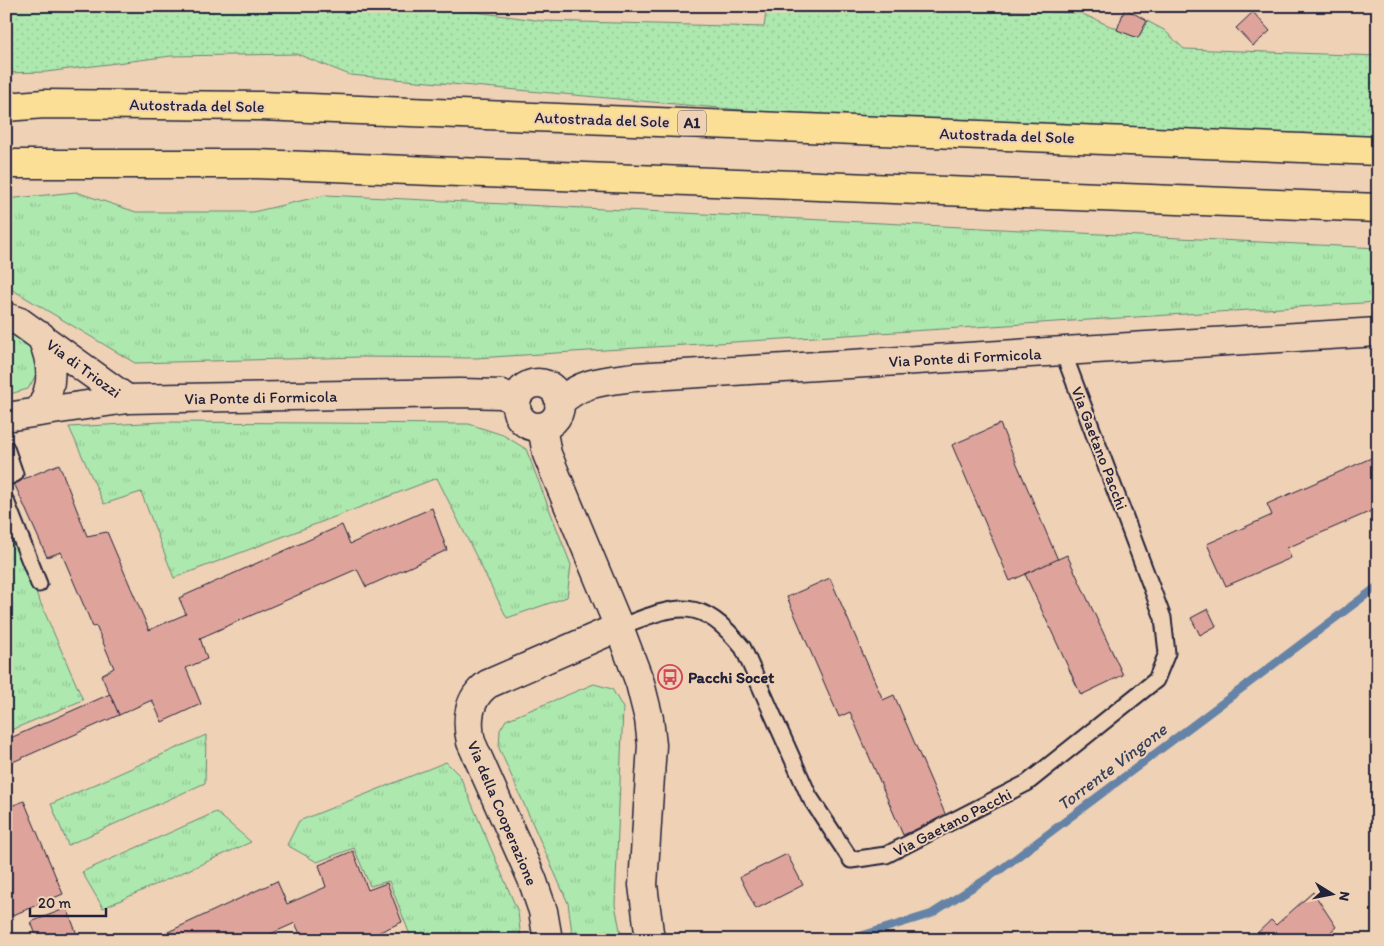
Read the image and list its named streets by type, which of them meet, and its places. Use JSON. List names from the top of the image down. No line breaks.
{"streets":{"highway":["Autostrada del Sole","A1"],"street":["Via Ponte di Formicola","Via di Triozzi","Via della Cooperazione"],"lane":["Via Gaetano Pacchi"]},"crossings":[["Via Ponte di Formicola","Via di Triozzi"],["Via Ponte di Formicola","Via Gaetano Pacchi"],["Via Gaetano Pacchi","Via della Cooperazione"]],"water":["Torrente Vingone"],"places":{"bus stop":["Pacchi Socet"]},"scale_bar":"20 m","north":"right"}
